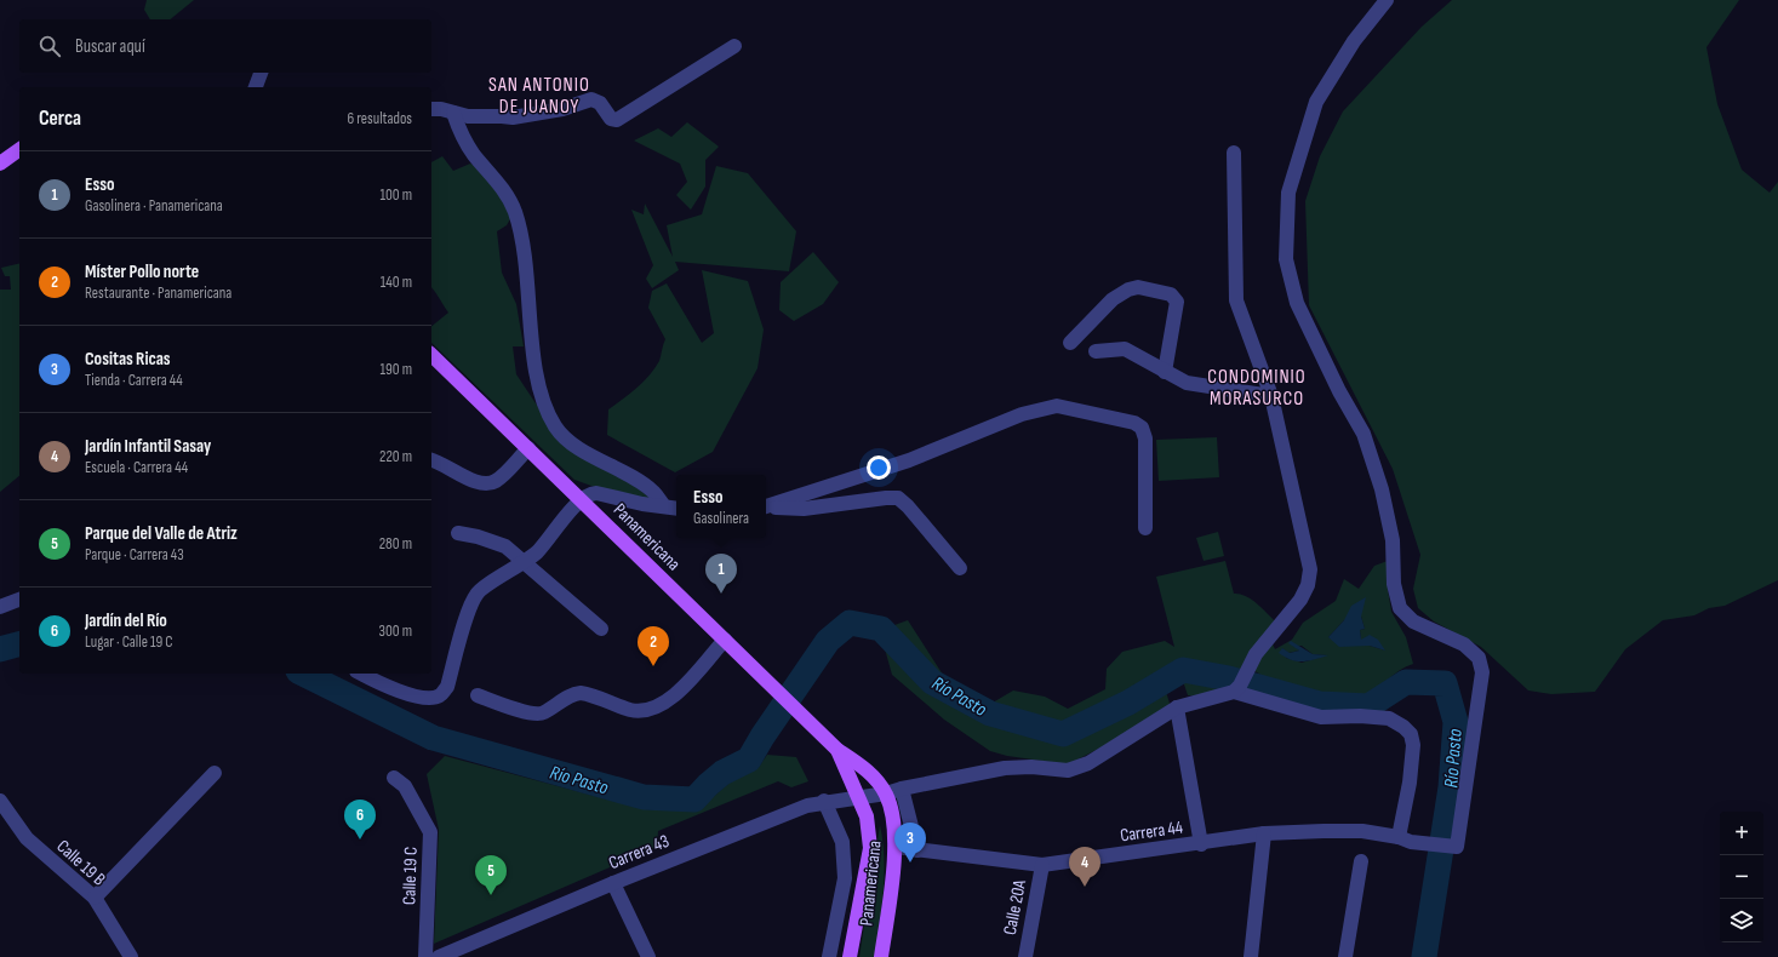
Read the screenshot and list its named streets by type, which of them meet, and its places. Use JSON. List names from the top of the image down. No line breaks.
{"streets":{"main road":["Panamericana"],"street":["Carrera 44","Carrera 43","Calle 19 B","Calle 19 C","Calle 20A"]},"crossings":[["Panamericana","Carrera 44"],["Panamericana","Carrera 43"],["Carrera 44","Calle 20A"]],"districts":["SAN ANTONIO DE JUANOY","CONDOMINIO MORASURCO"],"water":["Río Pasto"],"page":{"search":"Buscar aquí","heading":["Cerca","6 resultados"],"list":[{"mark":"1","name":"Esso","note":"Gasolinera · Panamericana","value":"100 m"},{"mark":"2","name":"Míster Pollo norte","note":"Restaurante · Panamericana","value":"140 m"},{"mark":"3","name":"Cositas Ricas","note":"Tienda · Carrera 44","value":"190 m"},{"mark":"4","name":"Jardín Infantil Sasay","note":"Escuela · Carrera 44","value":"220 m"},{"mark":"5","name":"Parque del Valle de Atriz","note":"Parque · Carrera 43","value":"280 m"},{"mark":"6","name":"Jardín del Río","note":"Lugar · Calle 19 C","value":"300 m"}],"popup":["Esso","Gasolinera"],"pins":["1","2","6","3","4","5"],"map_buttons":["+","−"]}}
